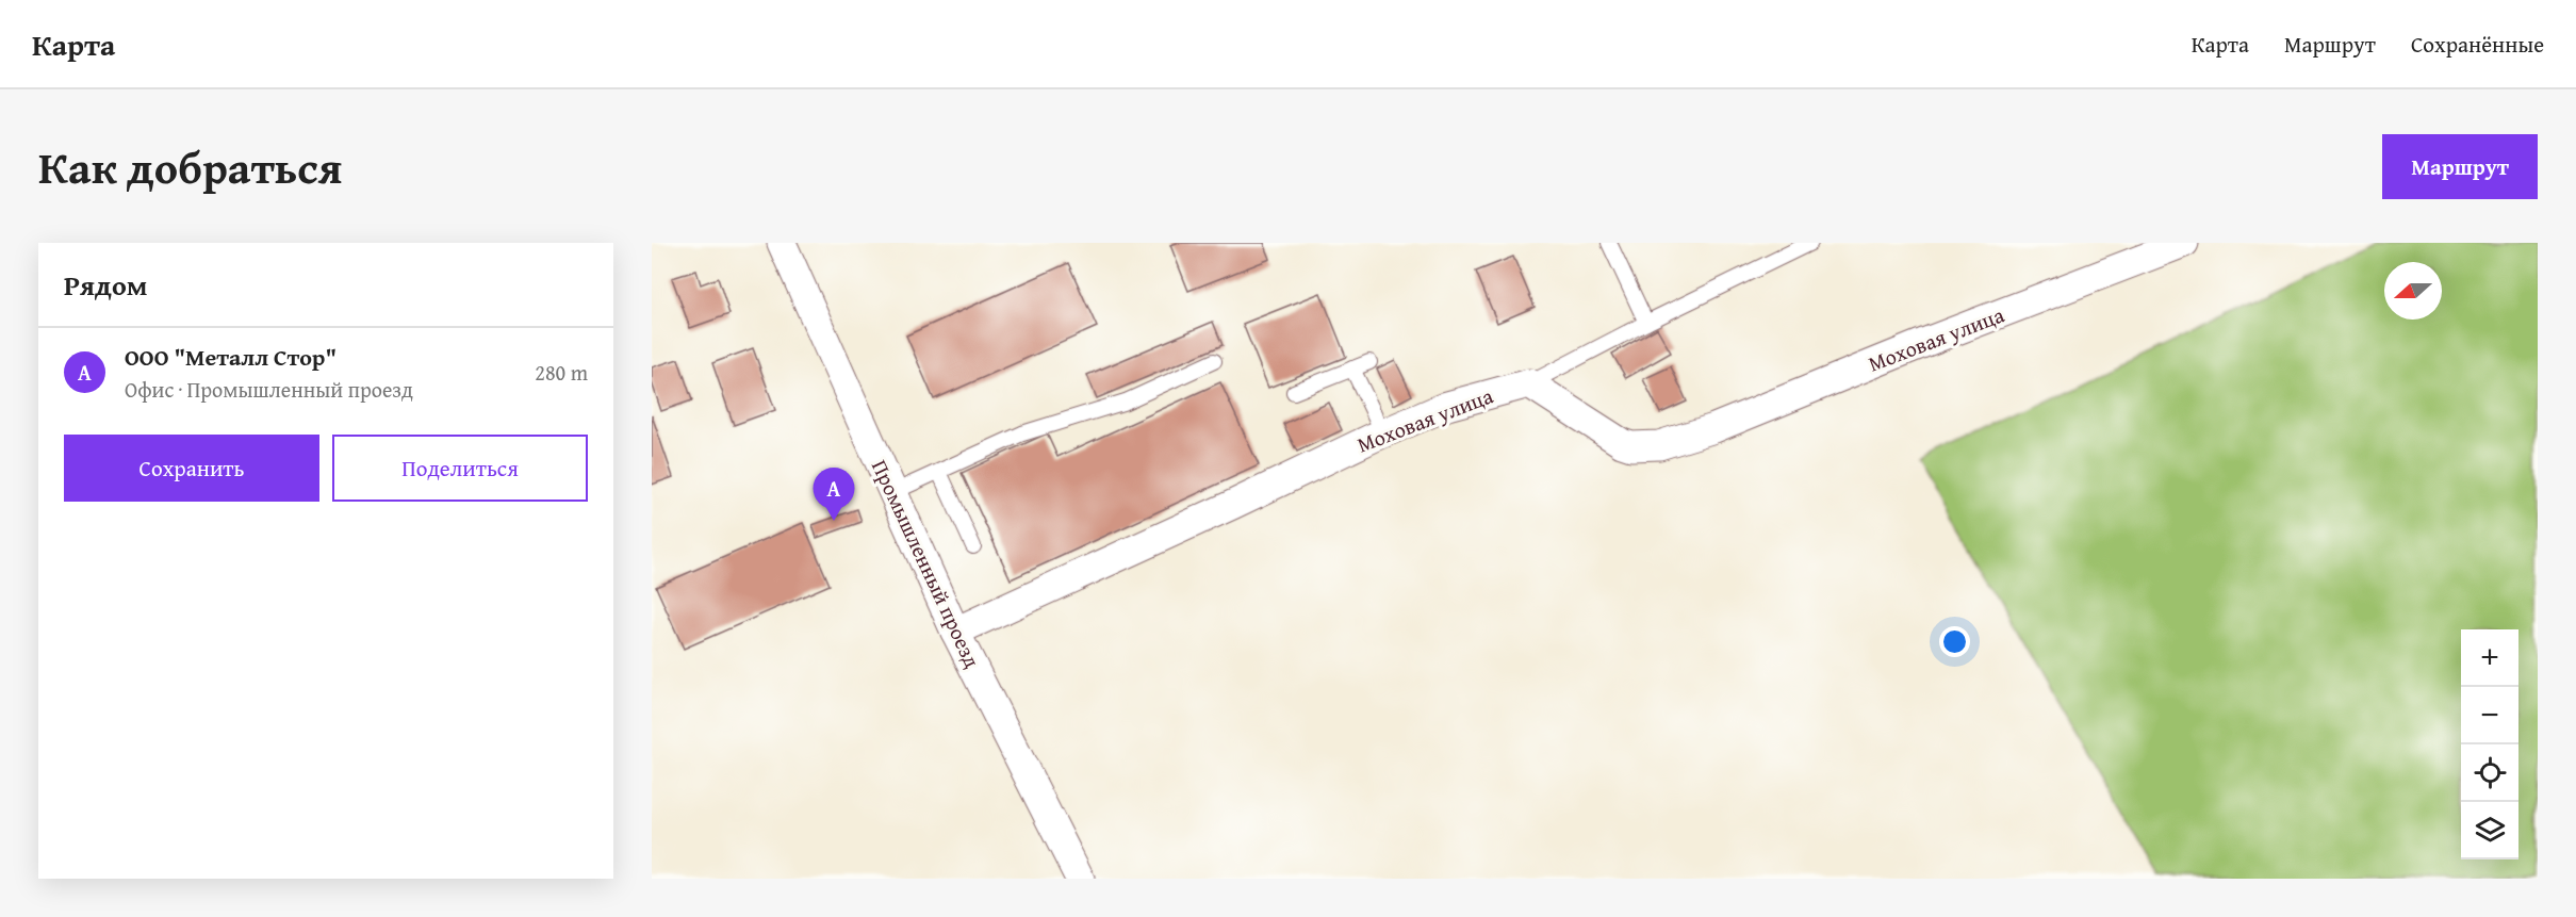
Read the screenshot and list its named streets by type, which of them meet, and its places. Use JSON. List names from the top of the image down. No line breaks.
{"streets":{"street":["Моховая улица","Промышленный проезд"]},"crossings":[["Моховая улица","Промышленный проезд"]],"north":"left","page":{"header":"Карта","nav":["Карта","Маршрут","Сохранённые"],"title":"Как добраться","buttons":["Маршрут",["Сохранить","Поделиться"]],"heading":"Рядом","list":[{"mark":"A","name":"ООО \"Металл Стор\"","note":"Офис · Промышленный проезд","value":"280 m"}],"pins":"A","map_buttons":["+","−"]}}
